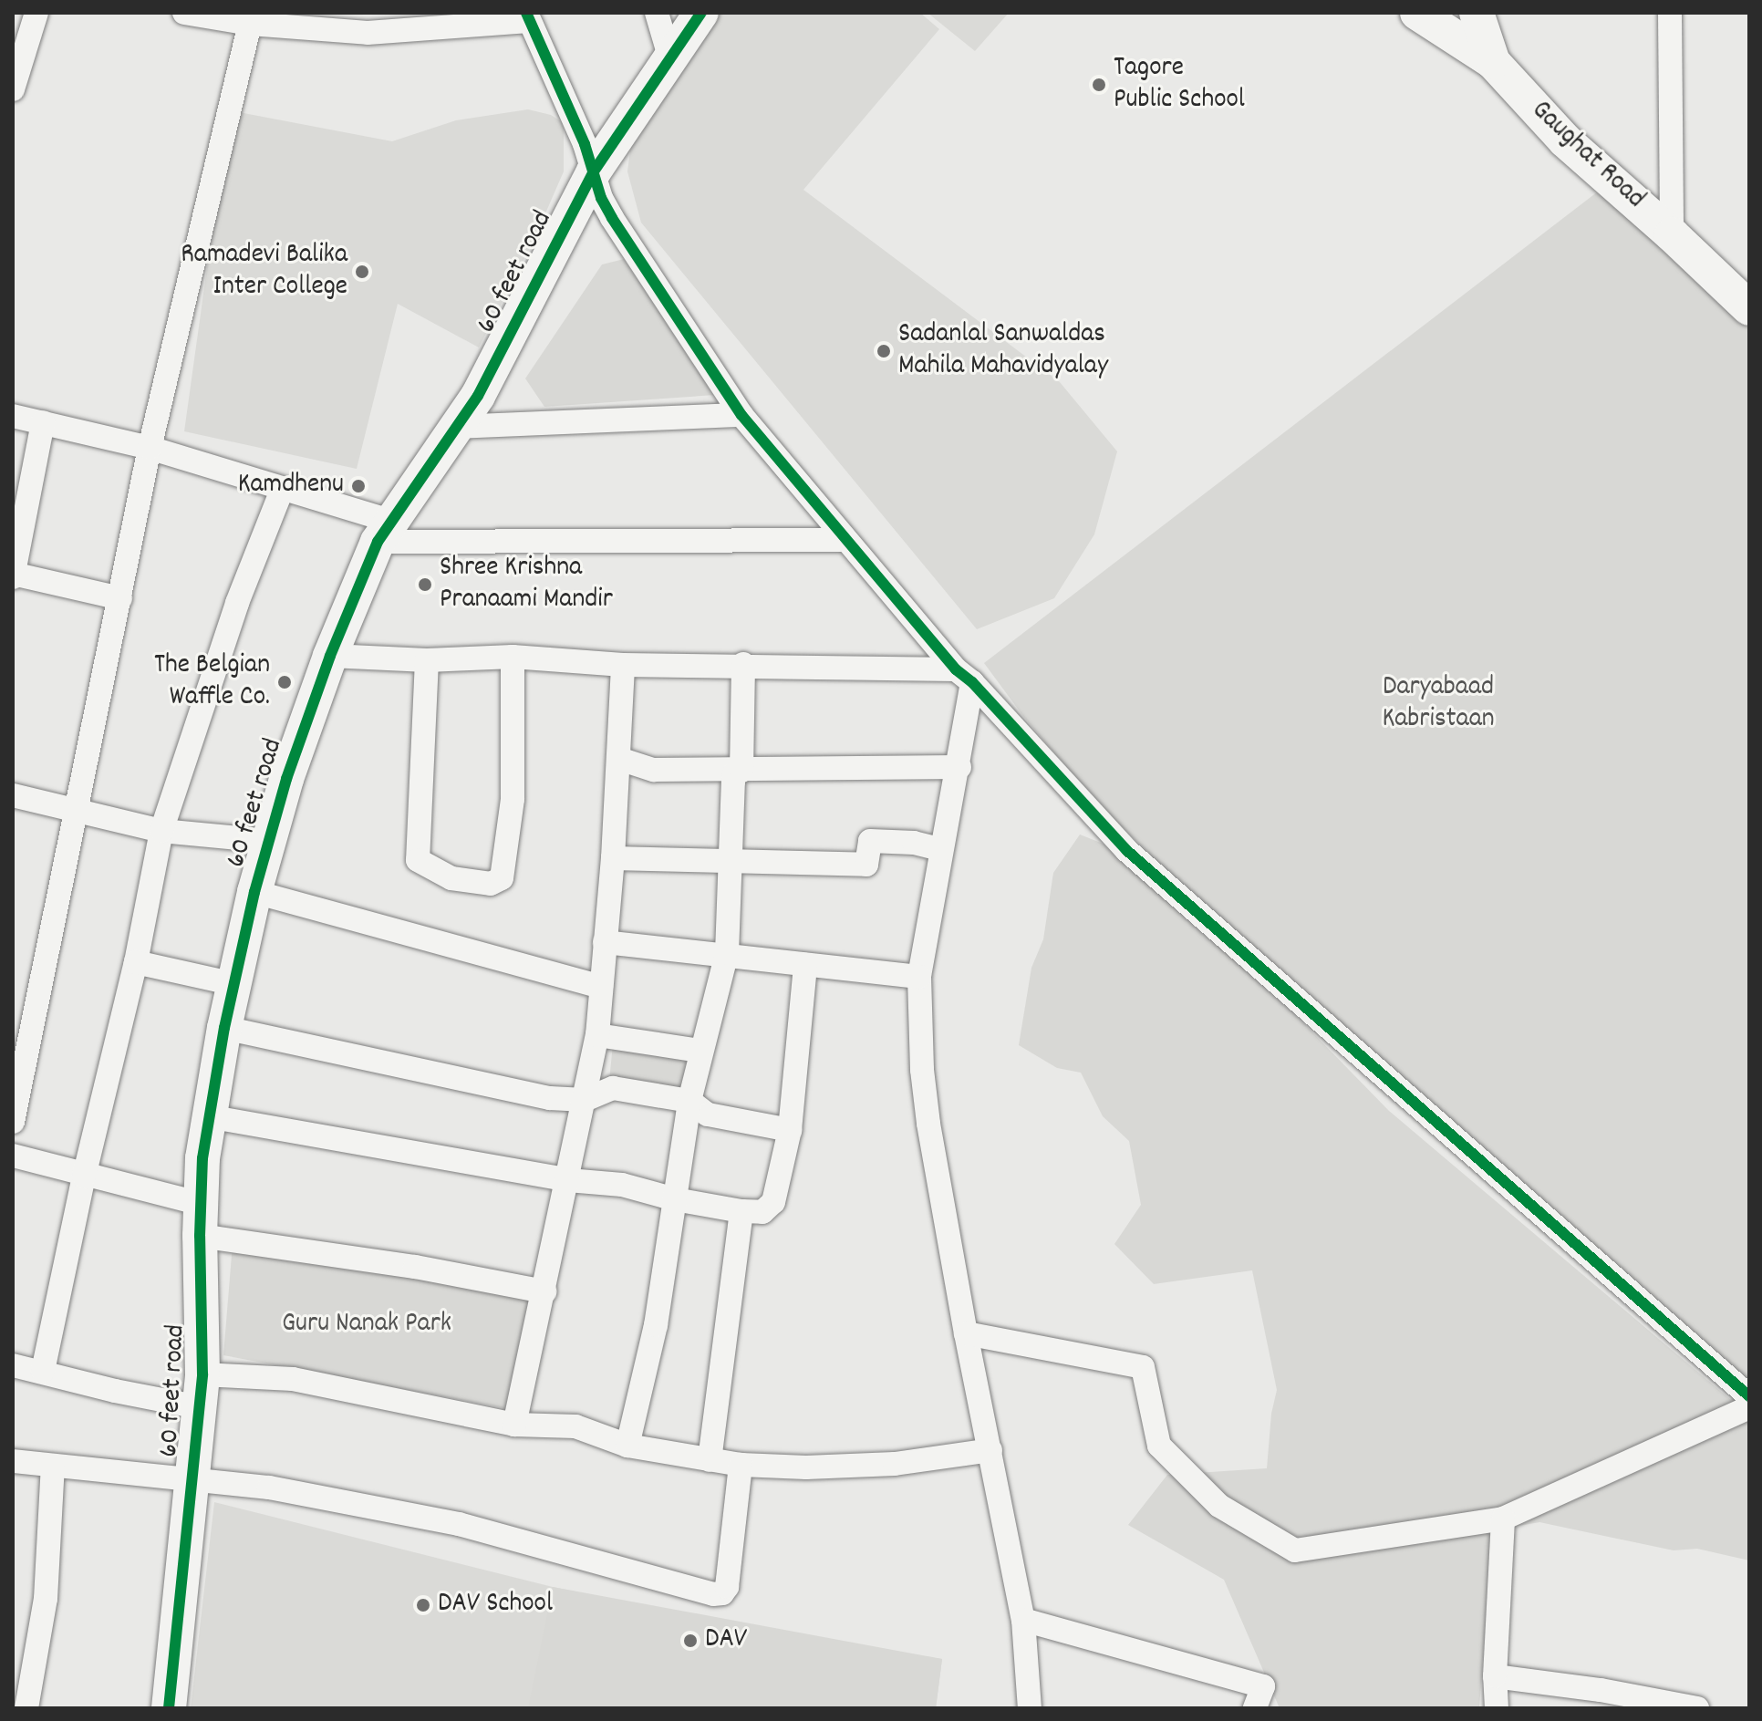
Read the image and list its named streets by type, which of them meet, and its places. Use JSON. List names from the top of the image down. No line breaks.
{"streets":{"street":["Gaughat Road","60 feet road"]},"parks":["Daryabaad Kabristaan","Guru Nanak Park"],"places":["Tagore Public School","Ramadevi Balika Inter College","Sadanlal Sanwaldas Mahila Mahavidyalay","Kamdhenu","Shree Krishna Pranaami Mandir","The Belgian Waffle Co.","DAV School","DAV"]}
